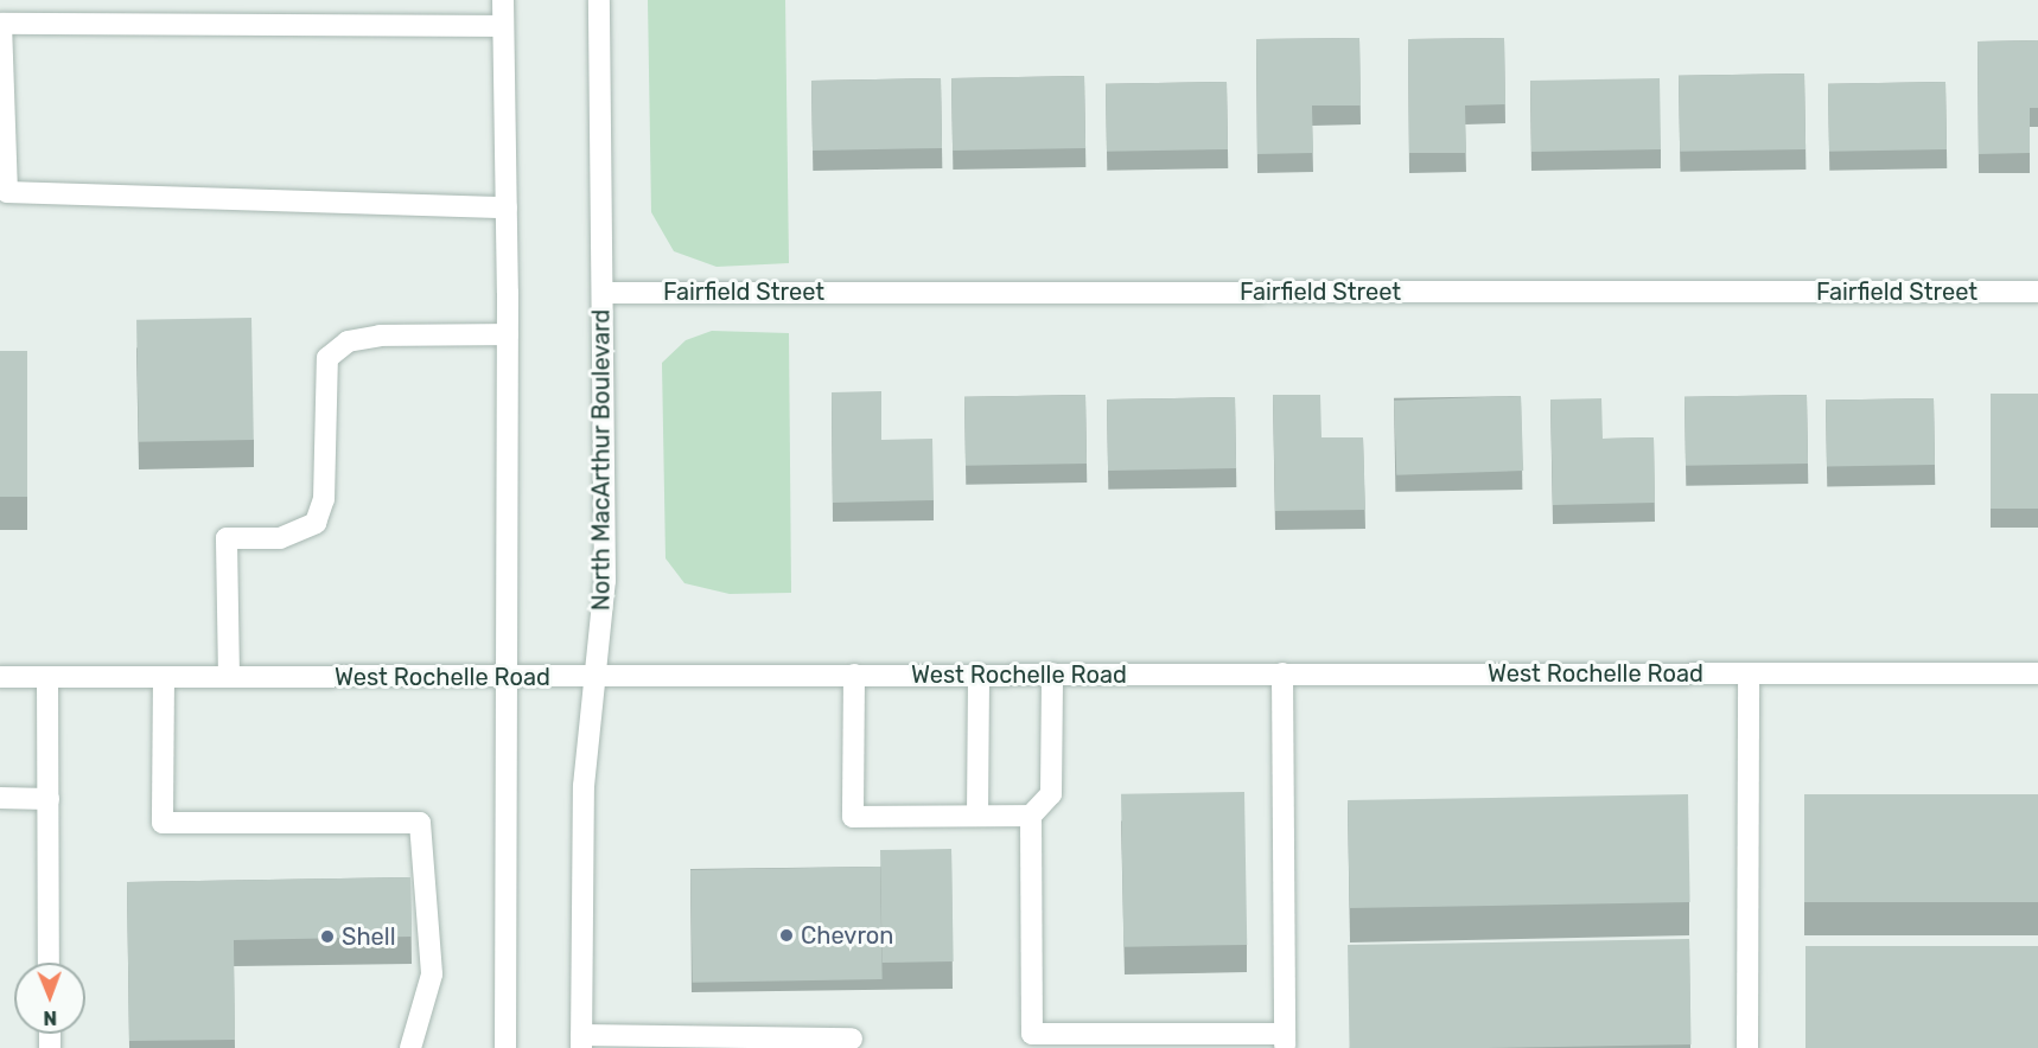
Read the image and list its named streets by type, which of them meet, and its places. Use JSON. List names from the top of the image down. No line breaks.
{"streets":{"main road":["Fairfield Street","North MacArthur Boulevard","West Rochelle Road"]},"crossings":[["Fairfield Street","North MacArthur Boulevard"],["North MacArthur Boulevard","West Rochelle Road"]],"places":["Chevron","Shell"],"north":"bottom"}
